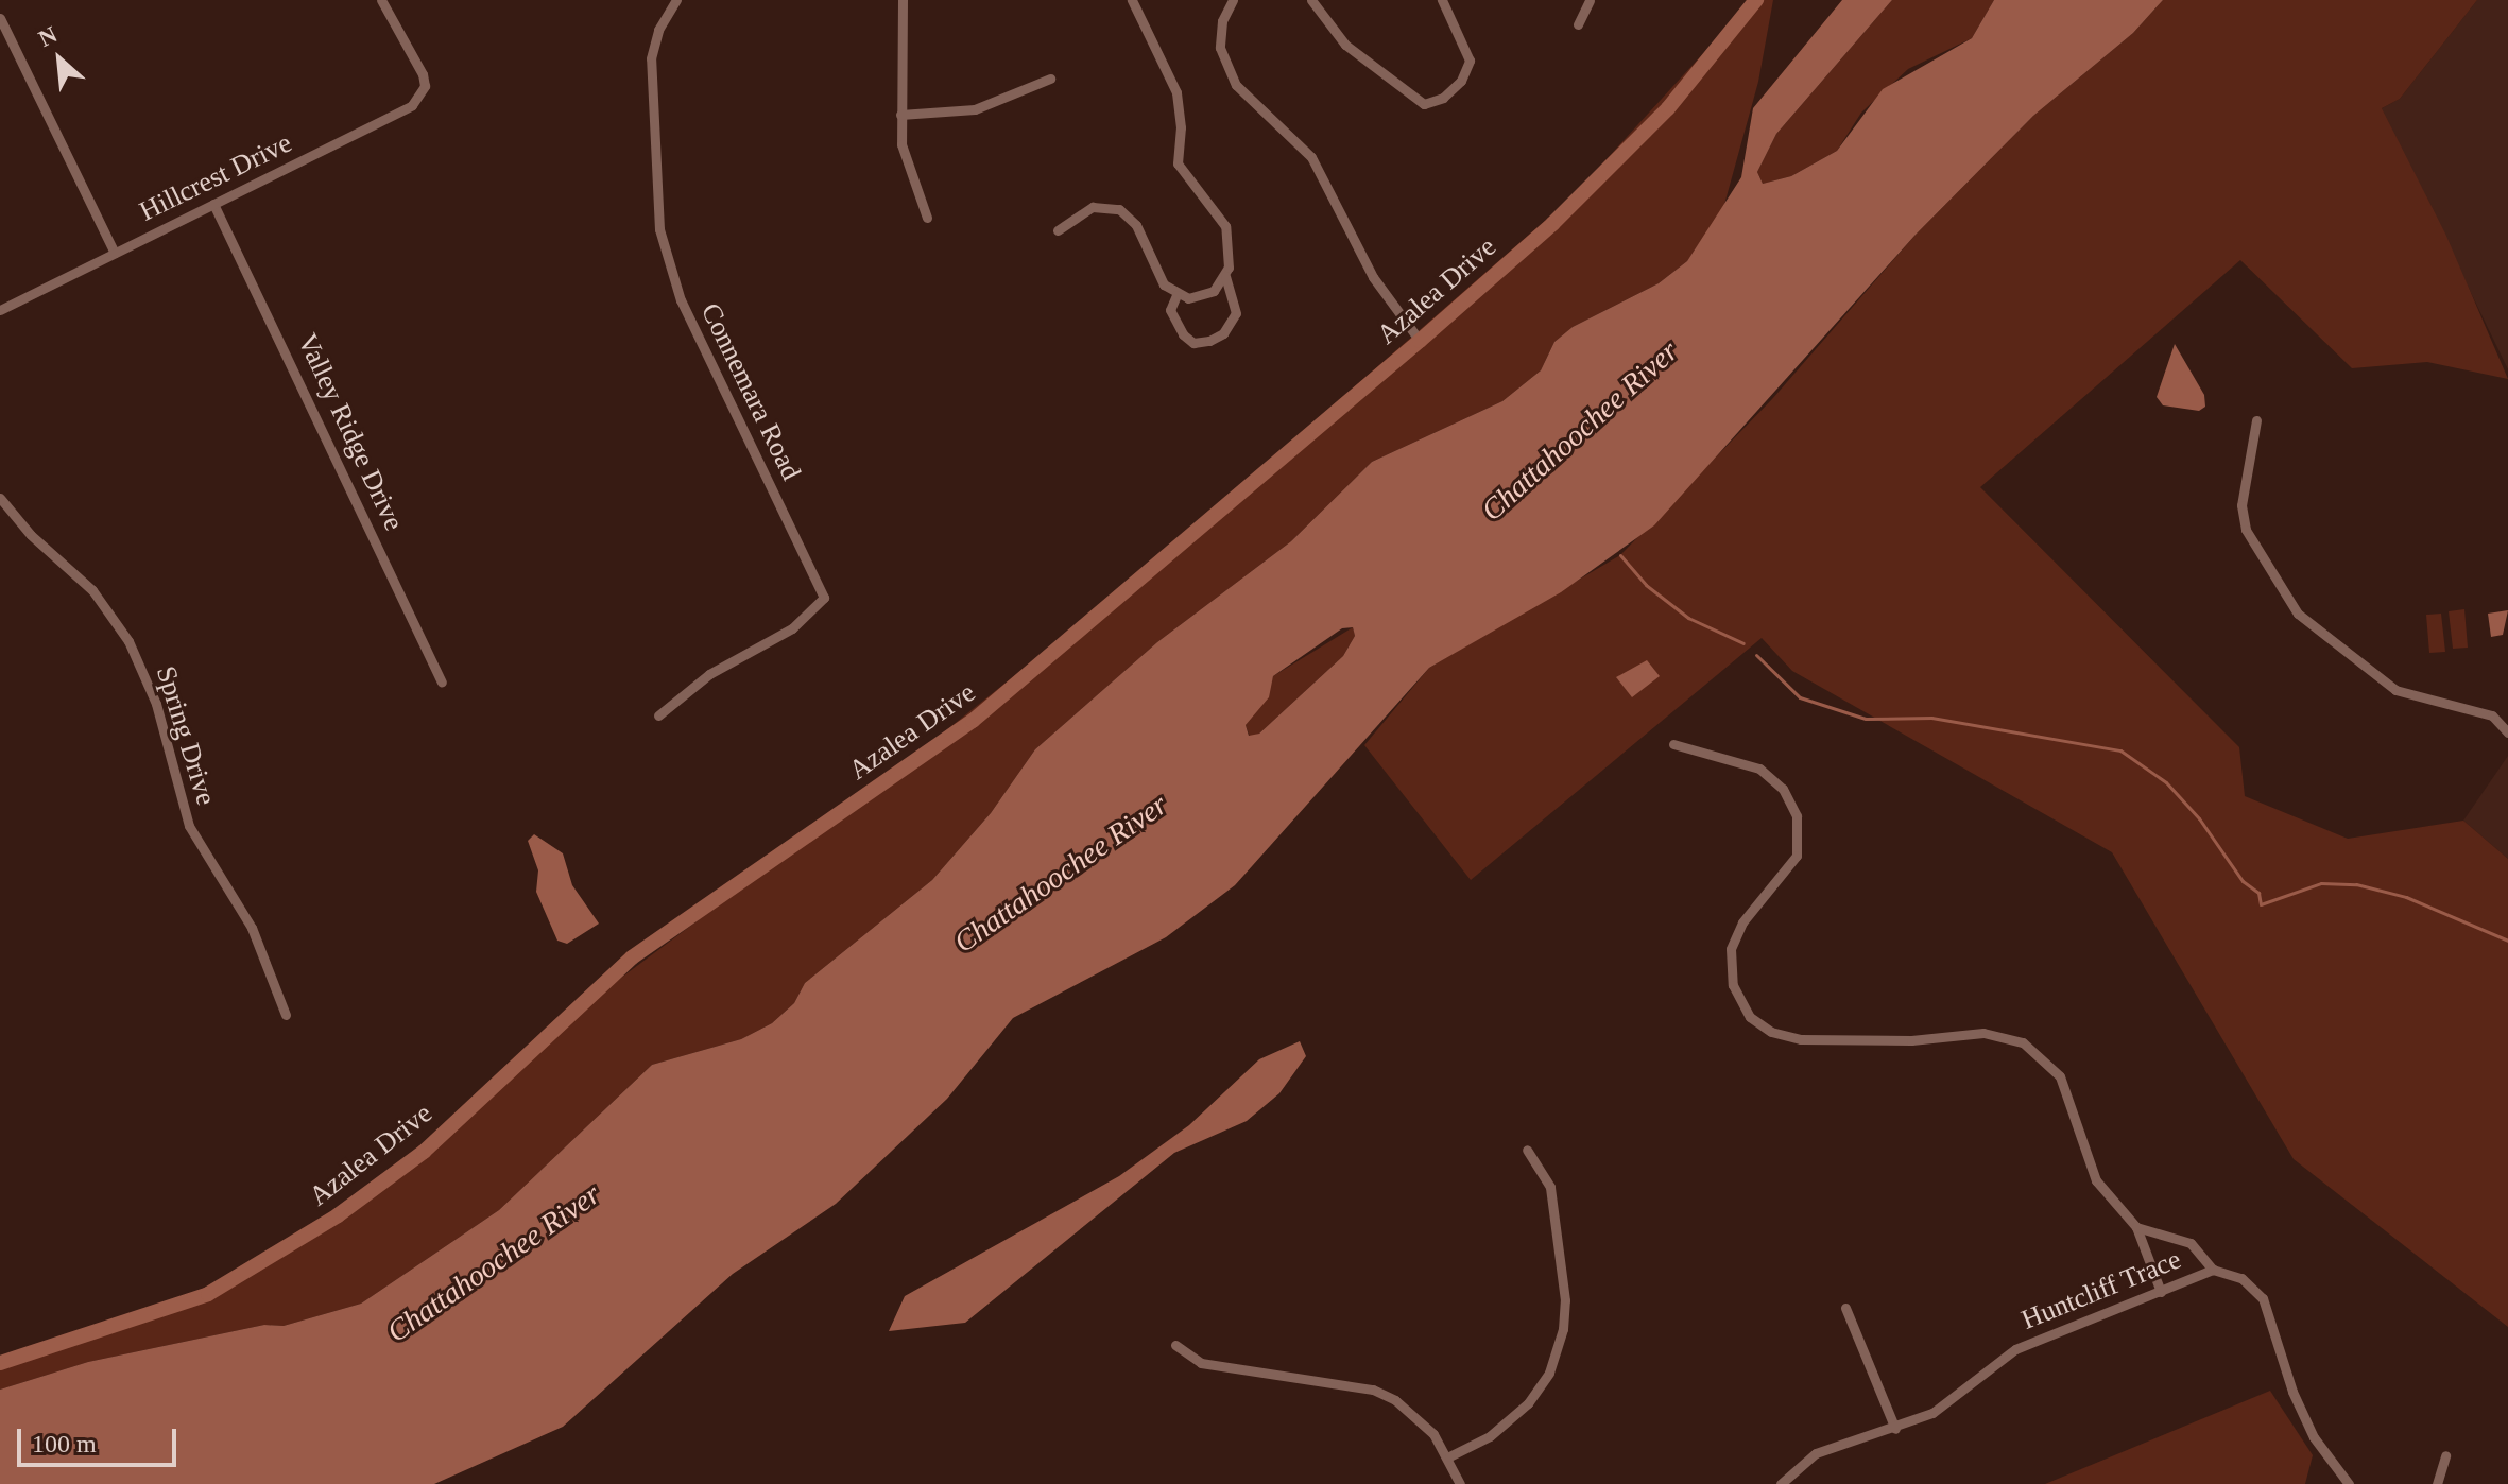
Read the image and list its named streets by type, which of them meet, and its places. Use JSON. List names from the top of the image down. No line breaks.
{"streets":{"street":["Hillcrest Drive","Azalea Drive","Connemara Road","Valley Ridge Drive","Spring Drive","Huntcliff Trace"]},"crossings":[["Hillcrest Drive","Valley Ridge Drive"]],"water":["Chattahoochee River"],"scale_bar":"100 m","north":"top left"}
